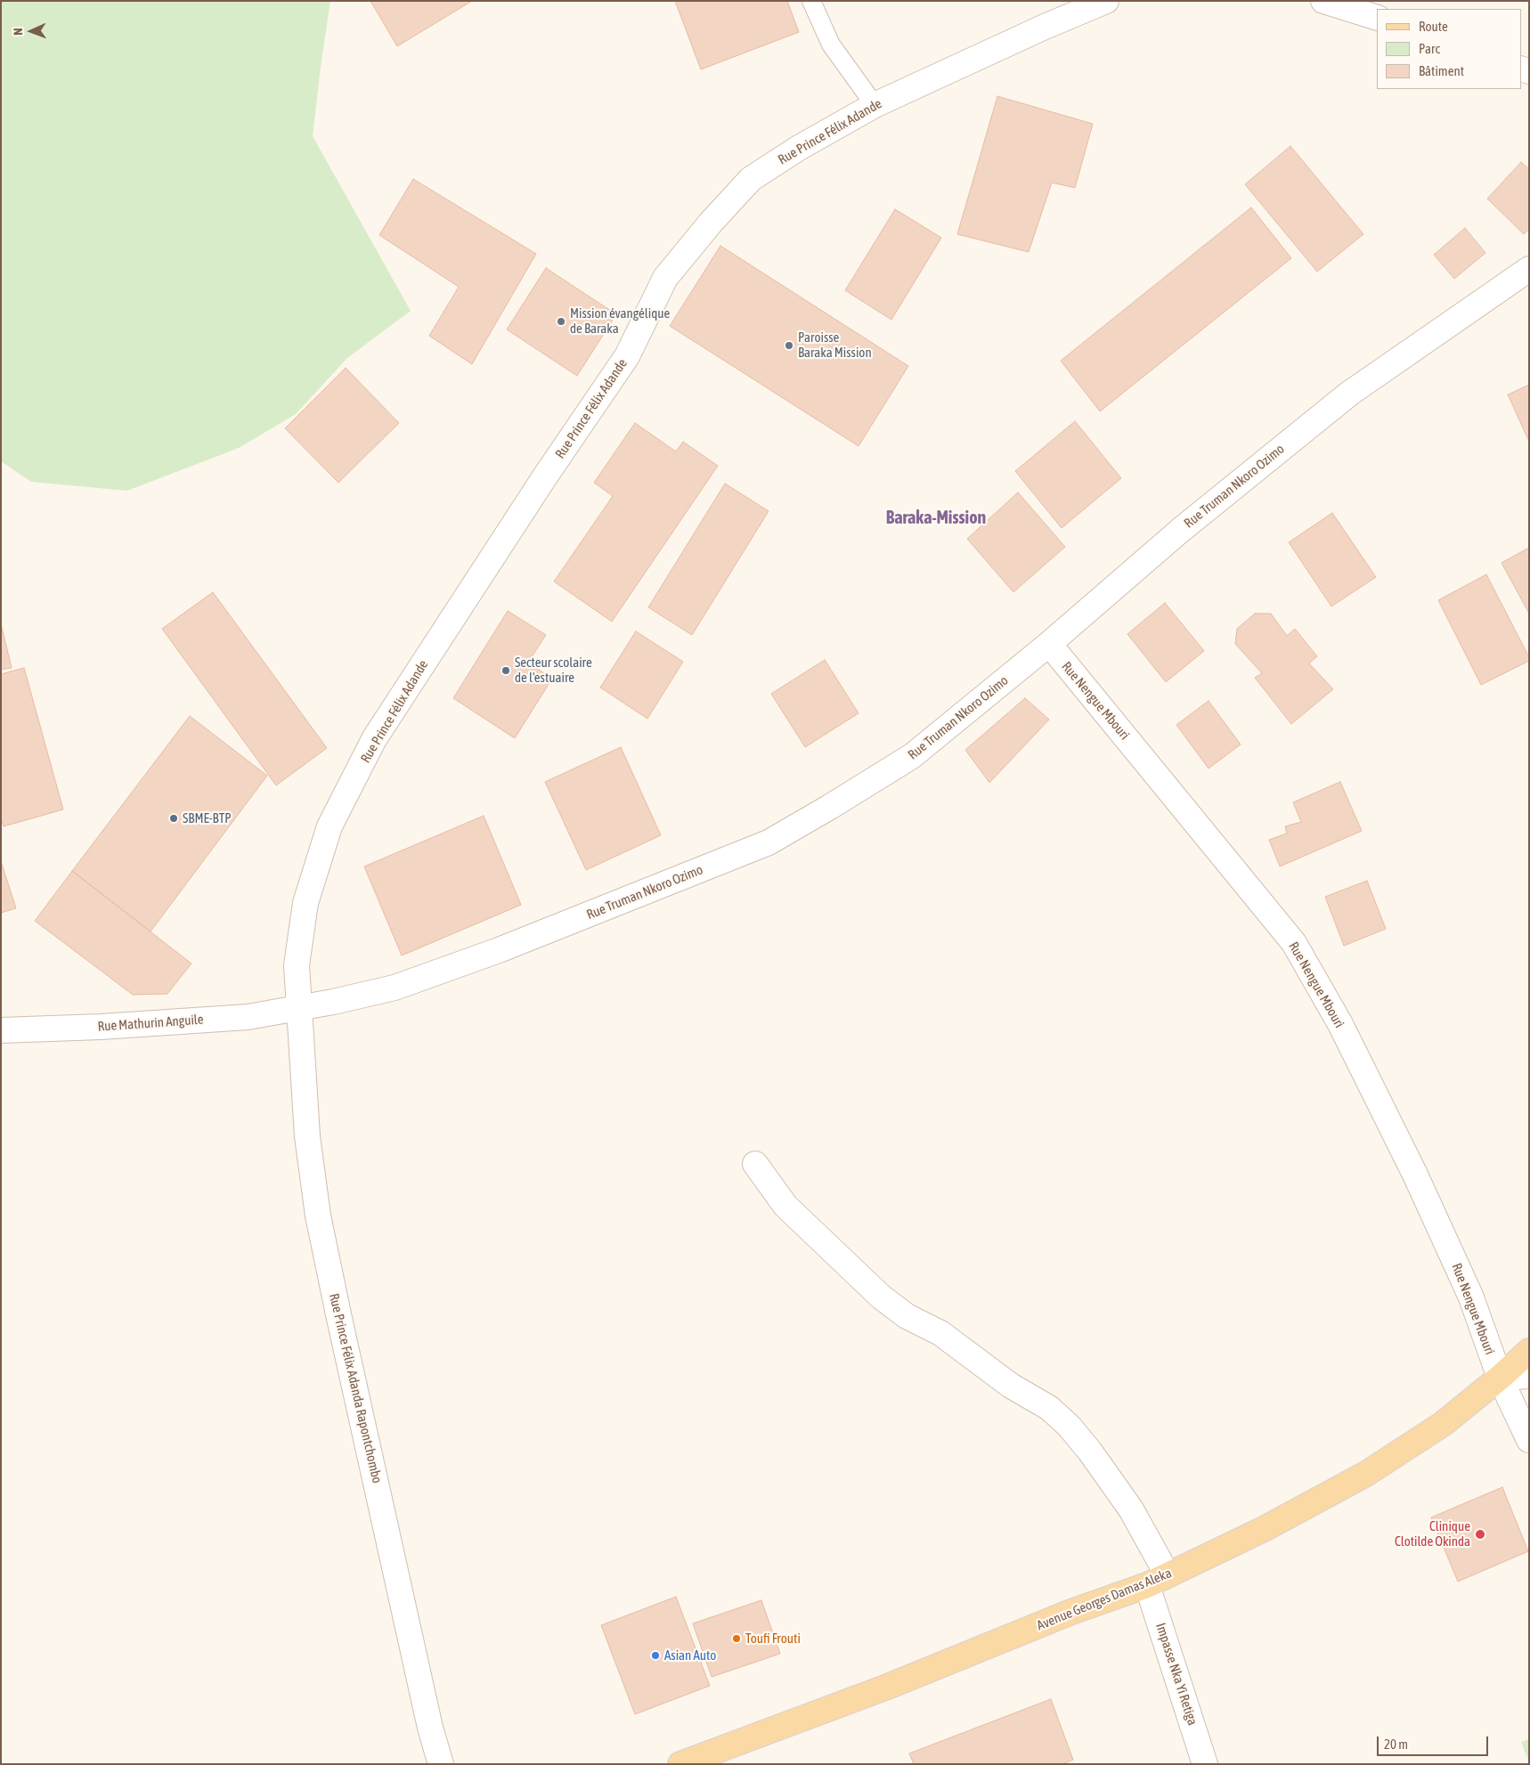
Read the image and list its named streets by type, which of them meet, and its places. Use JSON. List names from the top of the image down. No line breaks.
{"streets":{"main road":["Avenue Georges Damas Aleka"],"street":["Rue Prince Félix Adande","Rue Truman Nkoro Ozimo","Rue Nengue Mbouri","Rue Mathurin Anguile","Rue Prince Félix Adanda Rapontchombo","Impasse Nka Yi Retiga"]},"crossings":[["Rue Prince Félix Adande","Rue Truman Nkoro Ozimo"],["Rue Prince Félix Adande","Rue Mathurin Anguile"],["Rue Prince Félix Adande","Rue Prince Félix Adanda Rapontchombo"],["Rue Truman Nkoro Ozimo","Rue Nengue Mbouri"],["Rue Truman Nkoro Ozimo","Rue Mathurin Anguile"],["Rue Truman Nkoro Ozimo","Rue Prince Félix Adanda Rapontchombo"],["Rue Nengue Mbouri","Avenue Georges Damas Aleka"],["Rue Mathurin Anguile","Rue Prince Félix Adanda Rapontchombo"],["Avenue Georges Damas Aleka","Impasse Nka Yi Retiga"]],"districts":["Baraka-Mission"],"places":["Mission évangélique de Baraka","Paroisse Baraka Mission","Secteur scolaire de l'estuaire","SBME-BTP","Clinique Clotilde Okinda","Toufi Frouti","Asian Auto"],"legend":["Route","Parc","Bâtiment"],"scale_bar":"20 m","north":"left"}
